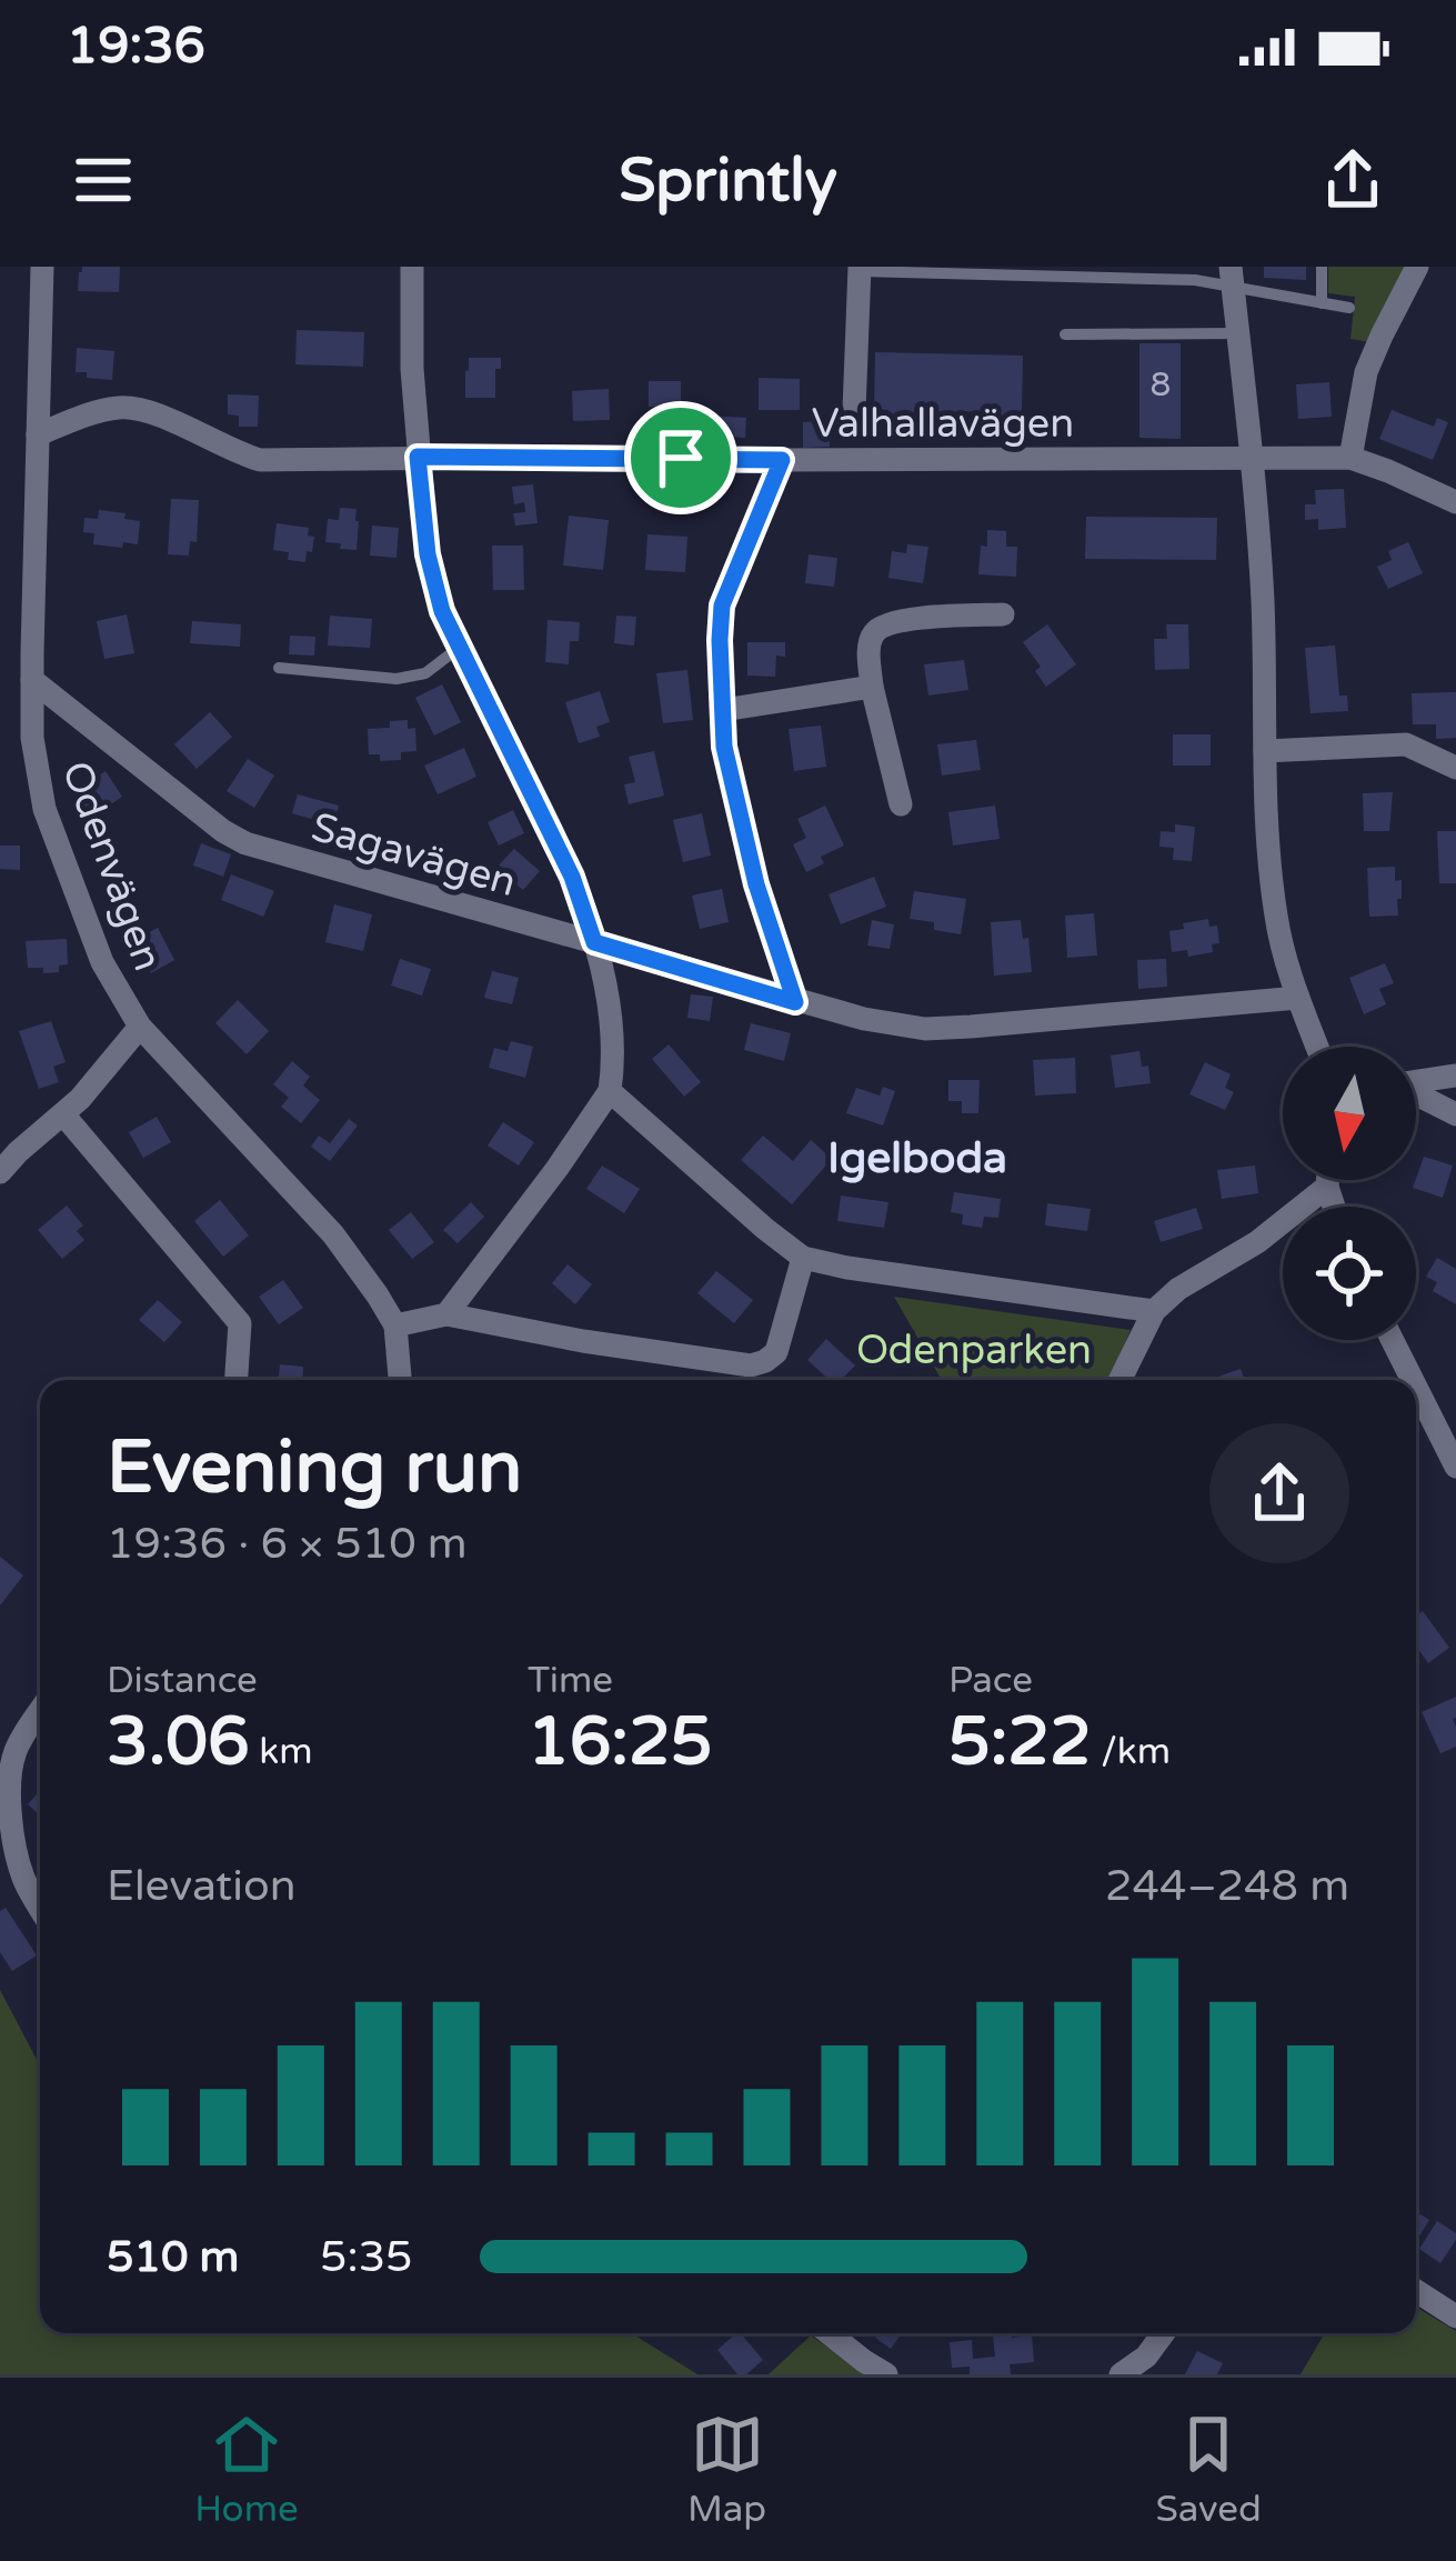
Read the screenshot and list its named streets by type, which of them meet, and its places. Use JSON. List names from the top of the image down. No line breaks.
{"streets":{"street":["Valhallavägen","Sagavägen","Odenvägen"]},"crossings":[["Valhallavägen","Odenvägen"],["Sagavägen","Odenvägen"]],"districts":["Igelboda"],"parks":["Odenparken"],"house_numbers":["8"],"north":"bottom","page":{"status":"19:36","header":"Sprintly","heading":["Evening run","19:36 · 6 × 510 m"],"stats":[["Distance","3.06 km"],["Time","16:25"],["Pace","5:22 /km"]],"chart":["Elevation","244–248 m"],"list":[{"name":"510 m","note":"5:35"}],"tabs":["Home","Map","Saved"]}}
